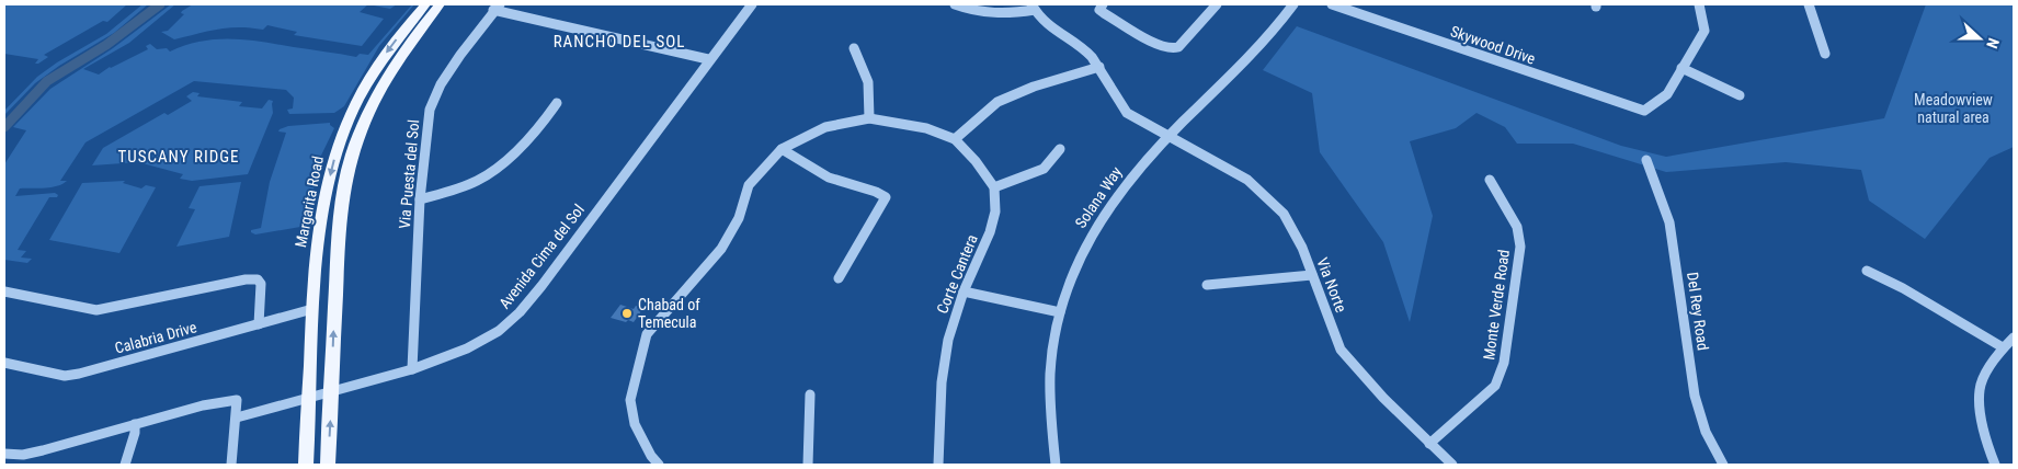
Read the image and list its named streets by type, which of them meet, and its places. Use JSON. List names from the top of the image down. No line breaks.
{"streets":{"main road":["Margarita Road"],"street":["Skywood Drive","Via Puesta del Sol","Solana Way","Avenida Cima del Sol","Corte Cantera","Via Norte","Monte Verde Road","Del Rey Road","Calabria Drive"]},"crossings":[["Via Puesta del Sol","Avenida Cima del Sol"],["Solana Way","Via Norte"],["Margarita Road","Avenida Cima del Sol"],["Margarita Road","Calabria Drive"],["Via Norte","Monte Verde Road"]],"districts":["RANCHO DEL SOL","TUSCANY RIDGE"],"parks":["Meadowview natural area"],"places":["Chabad of Temecula"],"north":"right"}
